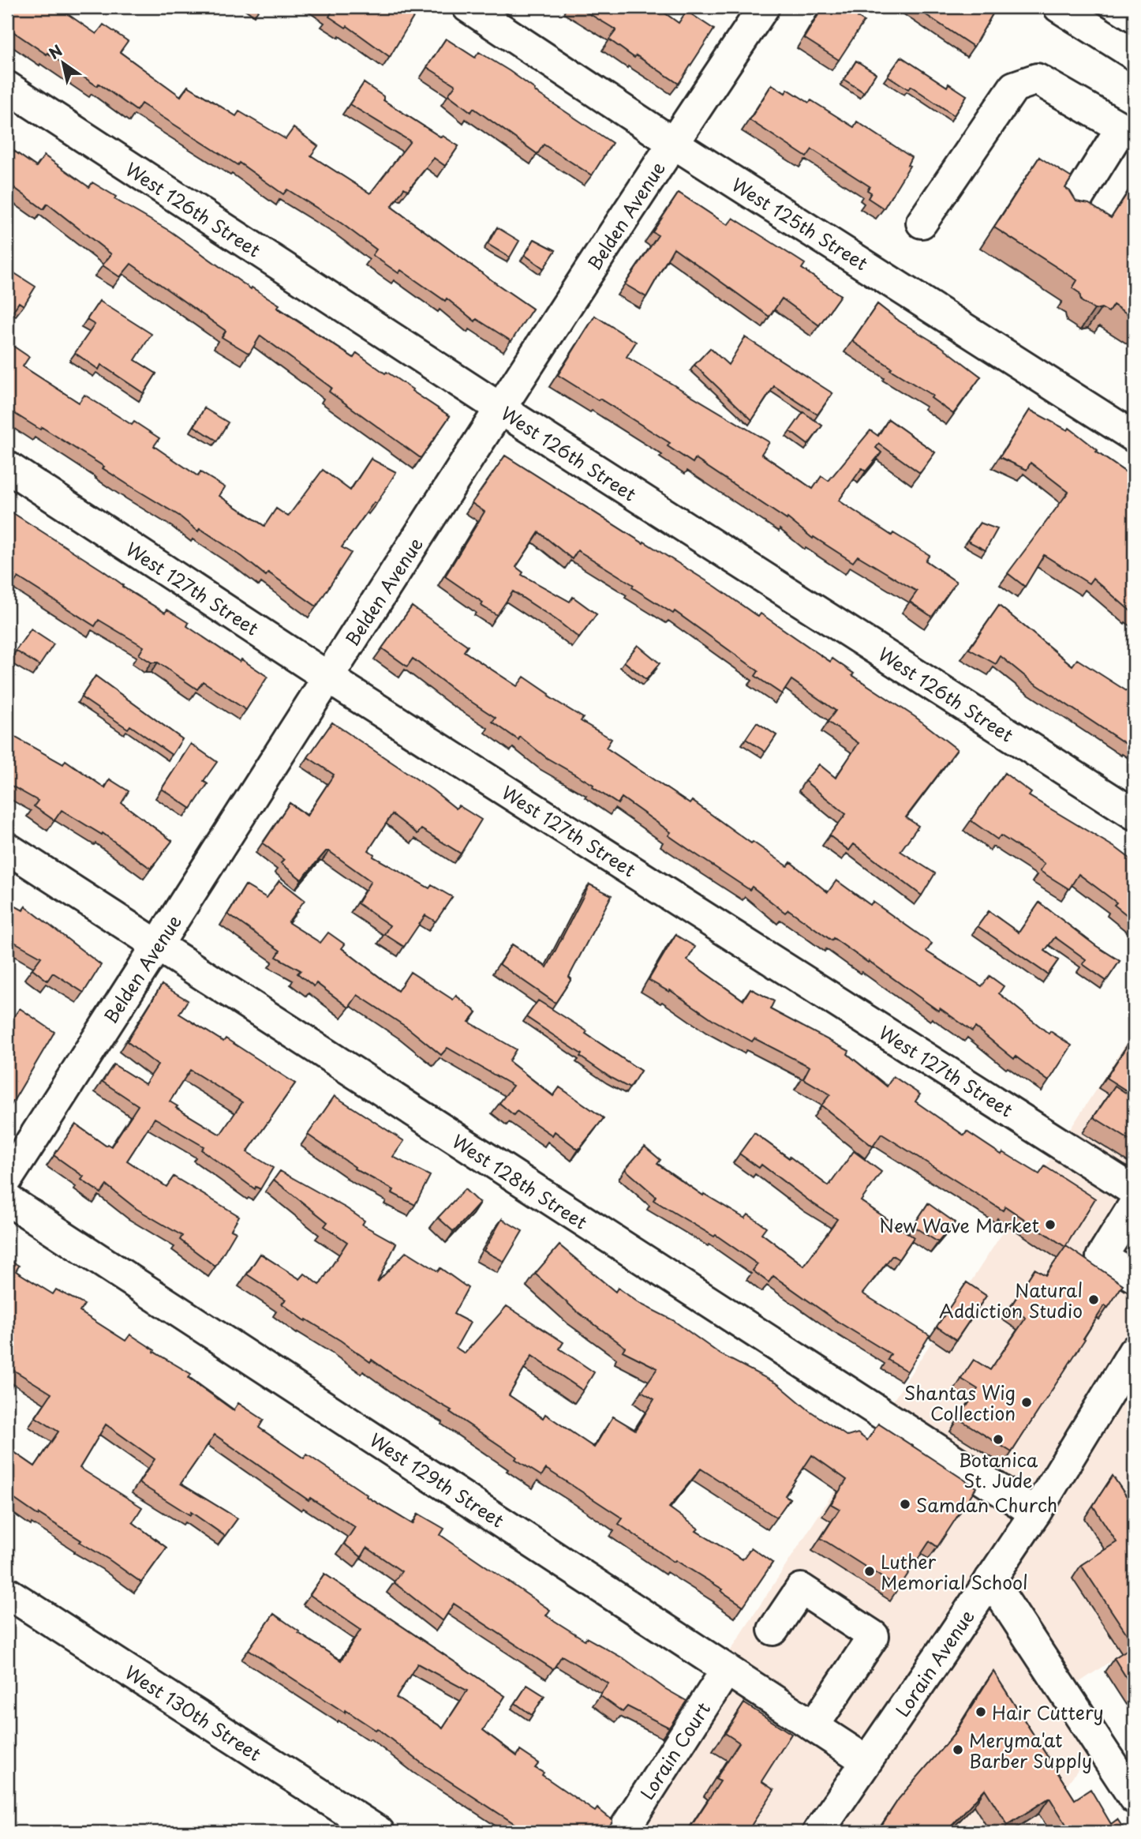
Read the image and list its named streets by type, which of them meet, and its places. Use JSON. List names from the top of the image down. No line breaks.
{"streets":{"street":["West 126th Street","Belden Avenue","West 125th Street","West 127th Street","West 128th Street","West 129th Street","Lorain Avenue","West 130th Street","Lorain Court"]},"crossings":[["West 126th Street","Belden Avenue"],["Belden Avenue","West 125th Street"],["Belden Avenue","West 127th Street"],["Belden Avenue","West 128th Street"],["West 128th Street","Lorain Avenue"],["West 129th Street","Lorain Avenue"],["West 129th Street","Lorain Court"]],"places":["New Wave Market","Natural Addiction Studio","Shantas Wig Collection","Botanica St. Jude","Samdan Church","Luther Memorial School","Hair Cuttery","Meryma'at Barber Supply"],"north":"top left"}
